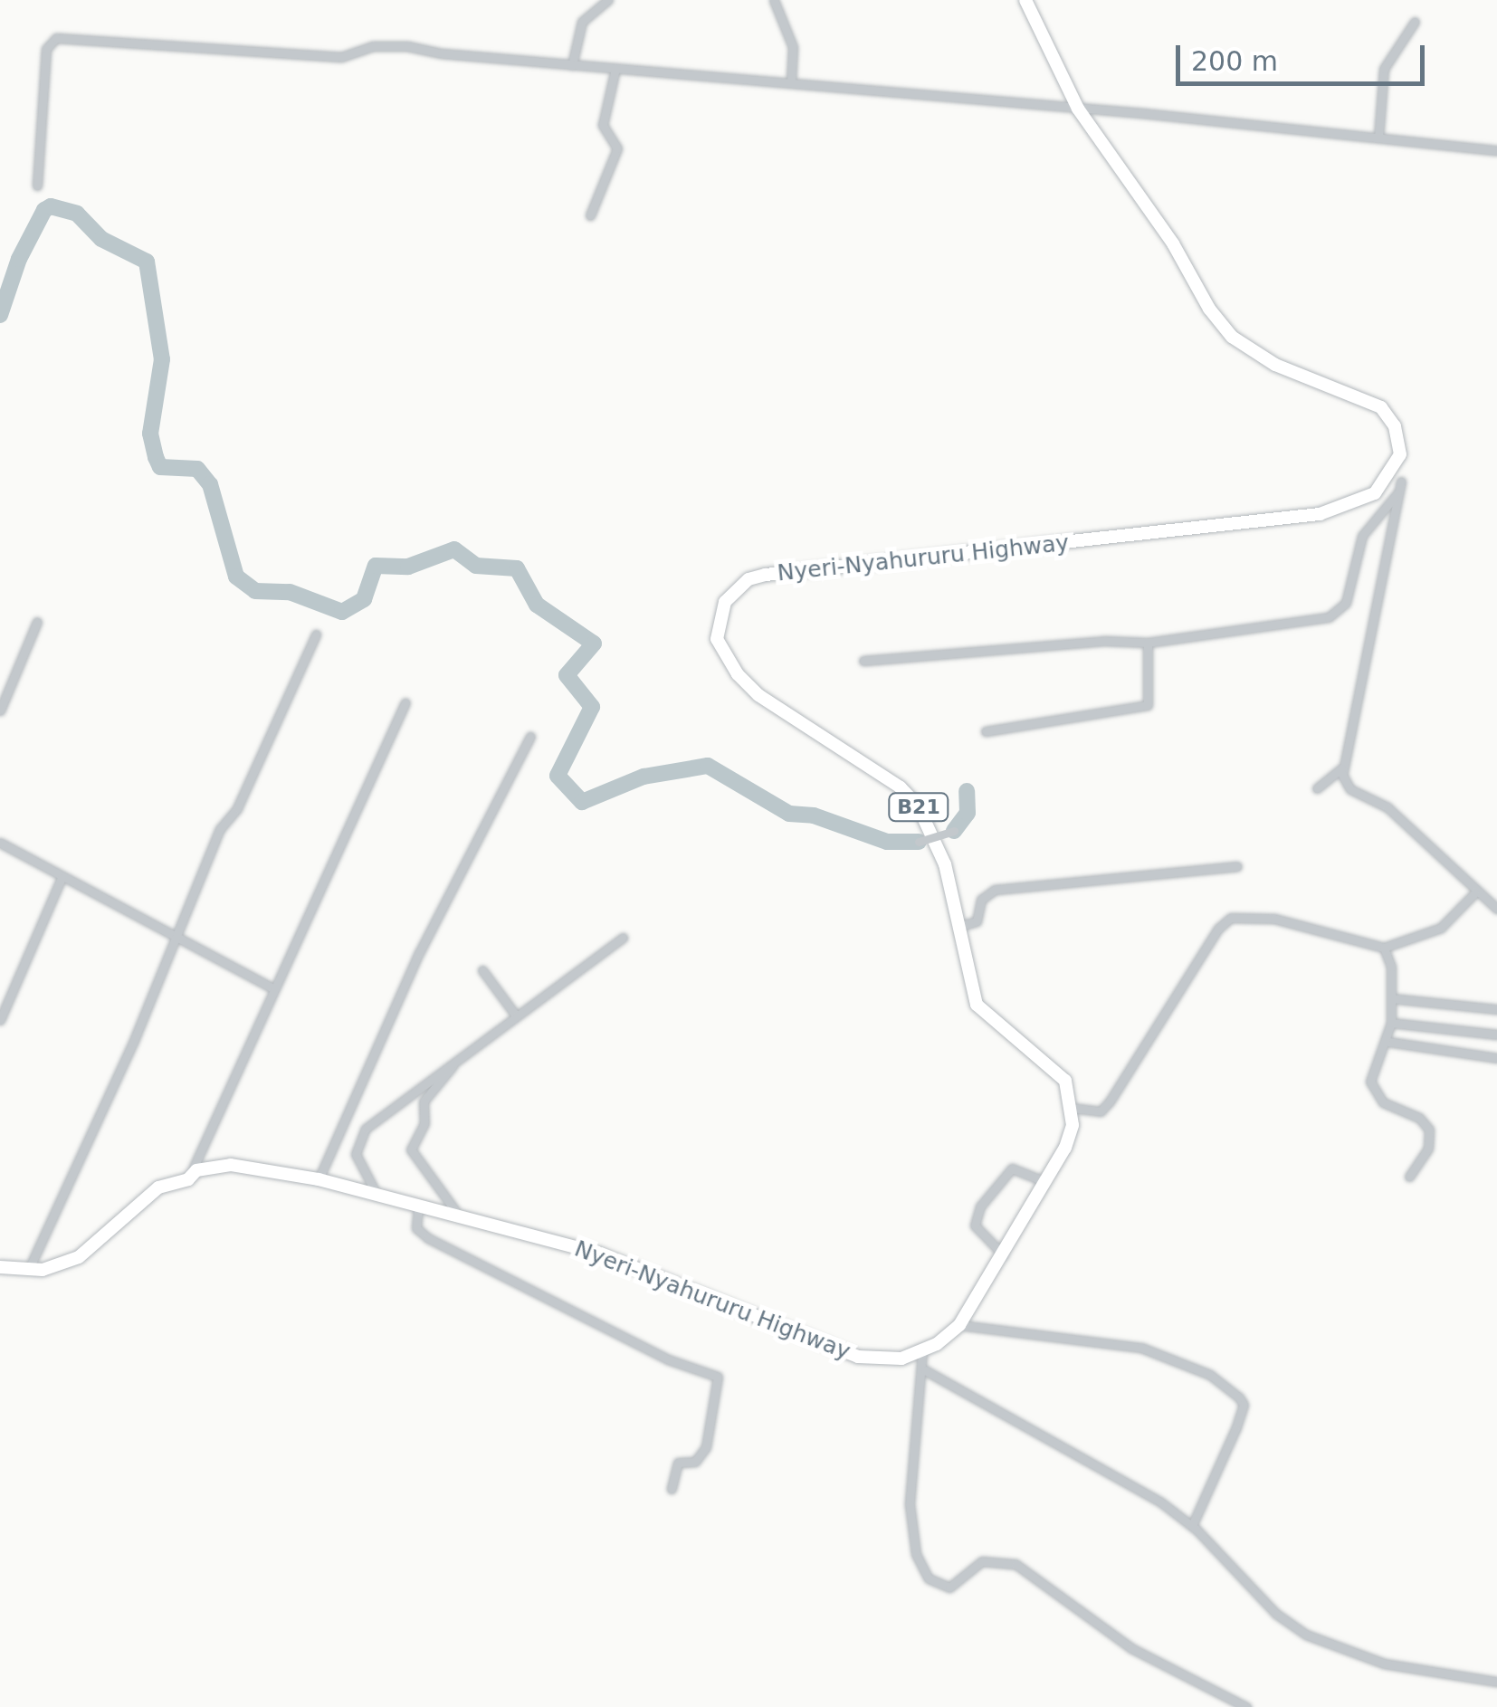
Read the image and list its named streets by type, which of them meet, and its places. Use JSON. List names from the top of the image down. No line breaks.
{"streets":{"highway":["Nyeri-Nyahururu Highway","B21"]},"scale_bar":"200 m"}
